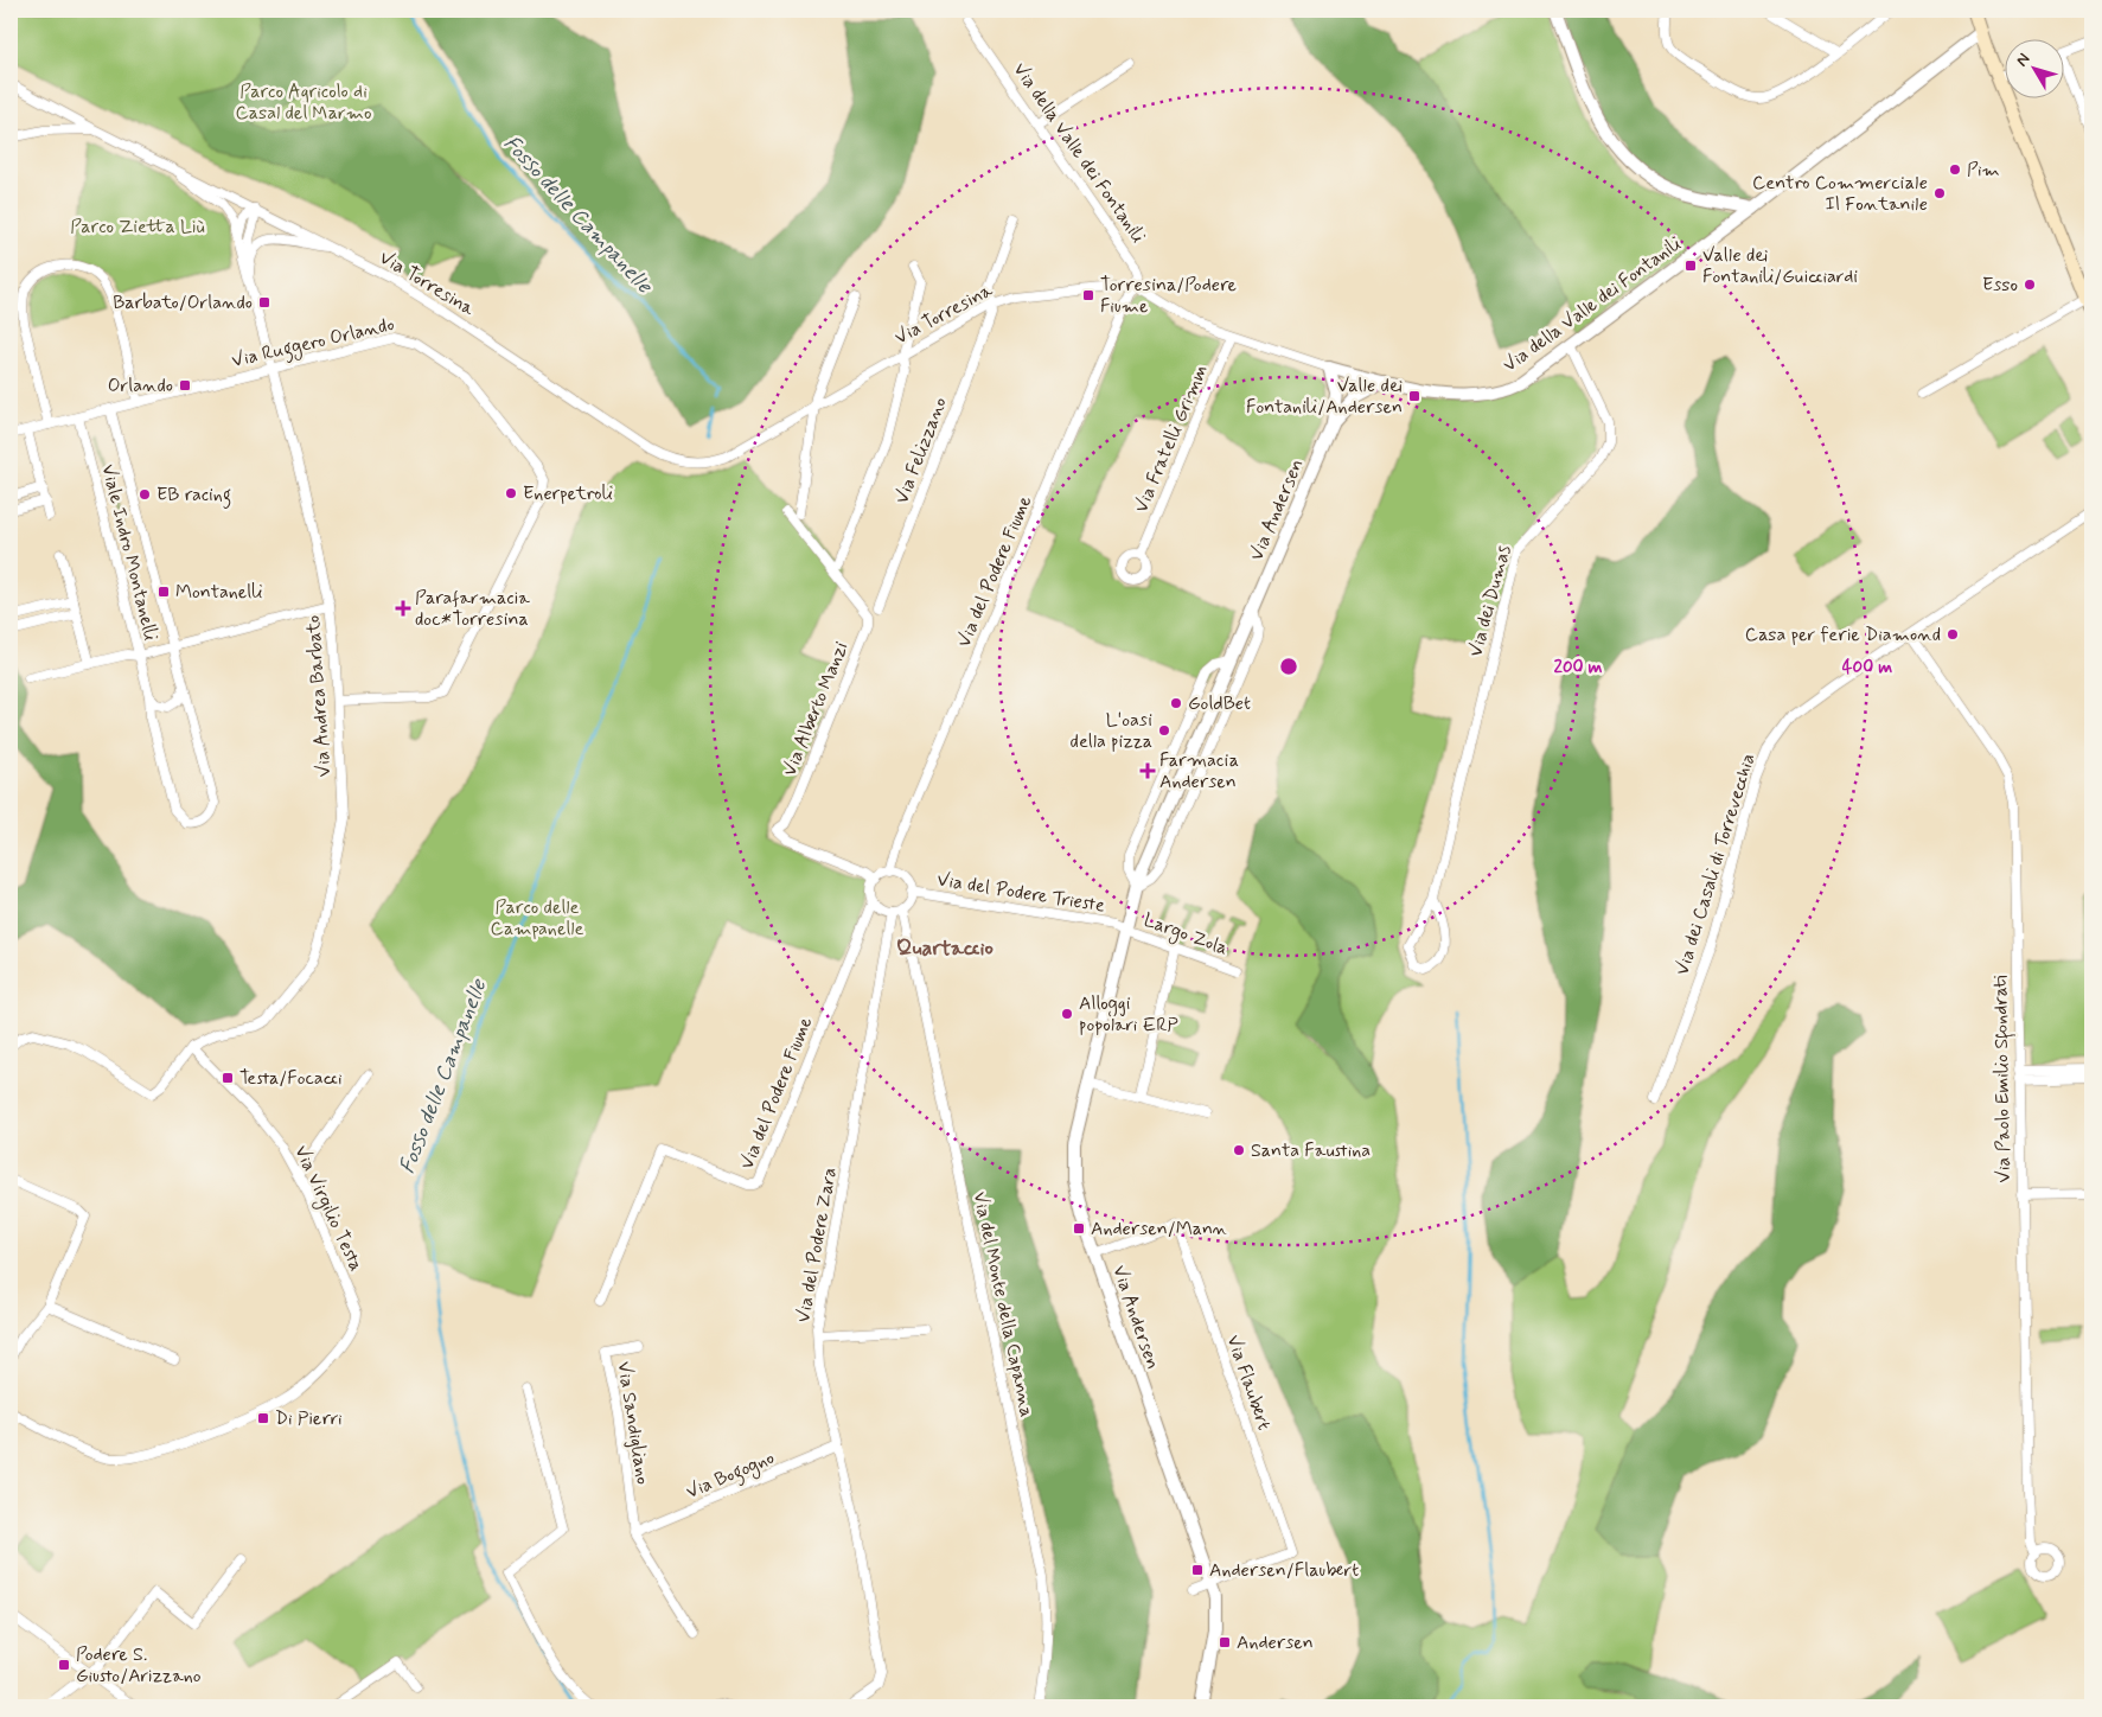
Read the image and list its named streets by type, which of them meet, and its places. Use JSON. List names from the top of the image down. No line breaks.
{"streets":{"street":["Via della Valle dei Fontanili","Via Torresina","Via Ruggero Orlando","Via Fratelli Grimm","Via Felizzano","Via Andersen","Viale Indro Montanelli","Via del Podere Fiume","Via dei Dumas","Via Andrea Barbato","Via Alberto Manzi","Via dei Casali di Torrevecchia","Via del Podere Trieste","Largo Zola","Via Paolo Emilio Sfondrati","Via Virgilio Testa","Via del Podere Zara","Via del Monte della Capanna","Via Flaubert","Via Sandigliano","Via Bogogno"]},"crossings":[["Via della Valle dei Fontanili","Via Torresina"],["Via della Valle dei Fontanili","Via Fratelli Grimm"],["Via della Valle dei Fontanili","Via Andersen"],["Via della Valle dei Fontanili","Via del Podere Fiume"],["Via della Valle dei Fontanili","Via dei Dumas"],["Via Torresina","Via Felizzano"],["Via Torresina","Via del Podere Fiume"],["Via Torresina","Via Andrea Barbato"],["Via Ruggero Orlando","Viale Indro Montanelli"],["Via Ruggero Orlando","Via Andrea Barbato"],["Via Andersen","Via del Podere Trieste"],["Via Andersen","Largo Zola"],["Via Andersen","Via Flaubert"],["Via del Podere Fiume","Via Alberto Manzi"],["Via del Podere Fiume","Via del Podere Trieste"],["Via del Podere Fiume","Via del Podere Zara"],["Via del Podere Fiume","Via del Monte della Capanna"],["Via Andrea Barbato","Via Virgilio Testa"],["Via Alberto Manzi","Via del Podere Trieste"],["Via Alberto Manzi","Via del Podere Zara"],["Via Alberto Manzi","Via del Monte della Capanna"],["Via dei Casali di Torrevecchia","Via Paolo Emilio Sfondrati"],["Via del Podere Trieste","Largo Zola"],["Via del Podere Trieste","Via del Podere Zara"],["Via del Podere Trieste","Via del Monte della Capanna"],["Via del Podere Zara","Via del Monte della Capanna"],["Via del Podere Zara","Via Bogogno"],["Via Sandigliano","Via Bogogno"]],"districts":["Quartaccio"],"water":["Fosso delle Campanelle"],"parks":["Parco Agricolo di Casal del Marmo","Parco Zietta Liù","Parco delle Campanelle"],"places":{"other":["Pim","Centro Commerciale Il Fontanile","Esso","Enerpetroli","EB racing","Casa per ferie Diamond","GoldBet","L'oasi della pizza","Alloggi popolari ERP","Santa Faustina"],"transit":["Valle dei Fontanili/Guicciardi","Torresina/Podere Fiume","Barbato/Orlando","Orlando","Valle dei Fontanili/Andersen","Montanelli","Testa/Focacci","Andersen/Mann","Di Pierri","Andersen/Flaubert","Andersen","Podere S. Giusto/Arizzano"],"health":["Parafarmacia doc*Torresina","Farmacia Andersen"]},"north":"top left","rings":["200 m","400 m"]}
